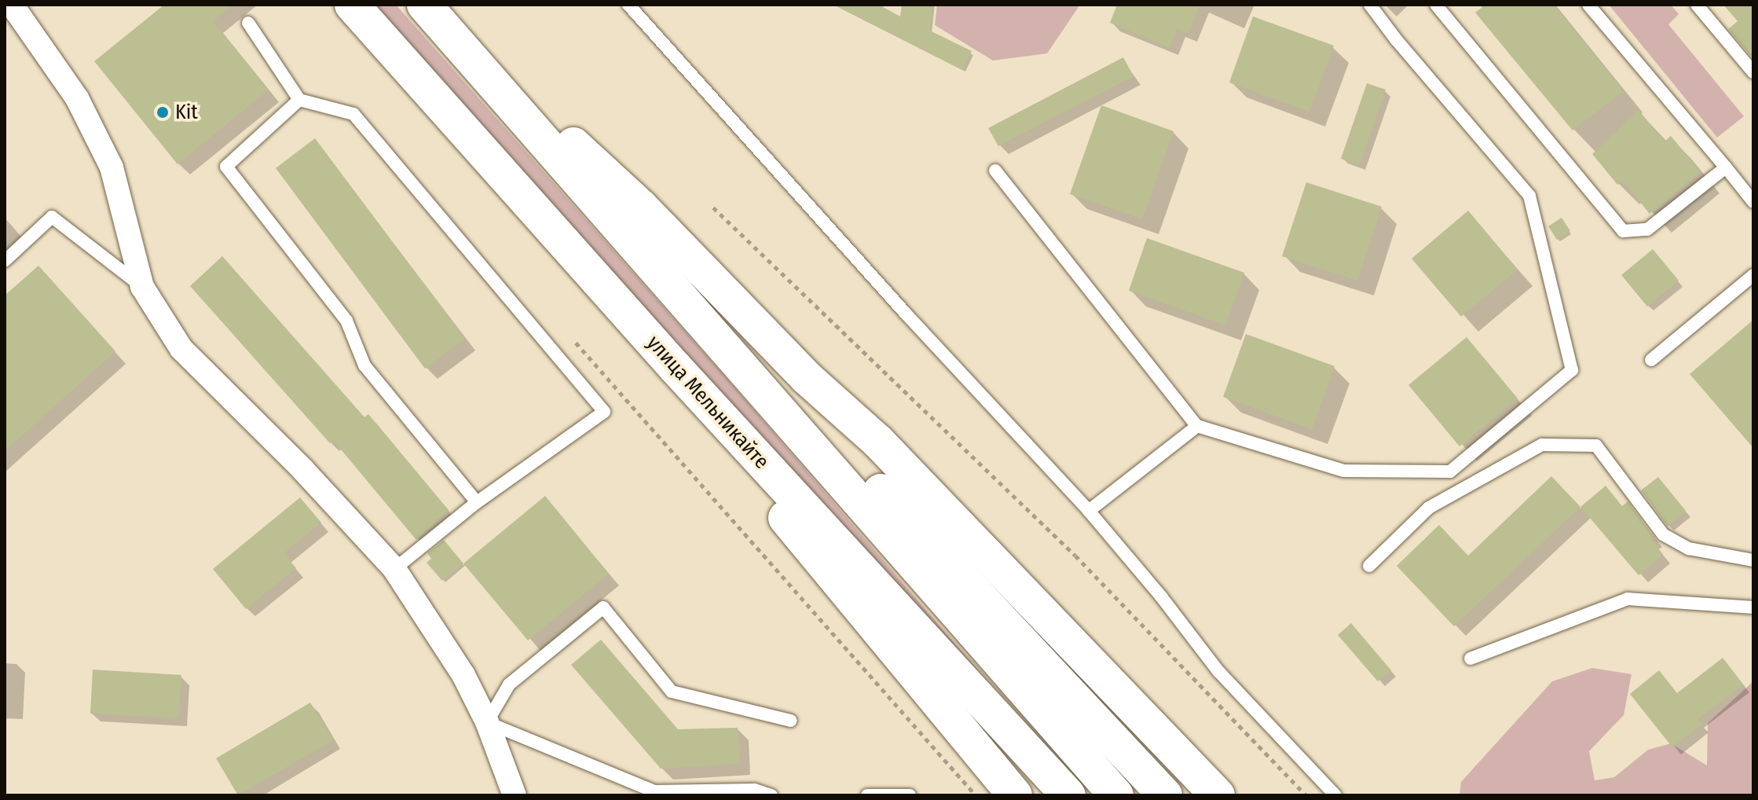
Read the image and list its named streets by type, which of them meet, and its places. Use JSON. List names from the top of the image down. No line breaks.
{"streets":{"main road":["улица Мельникайте"]},"places":["Kit"]}
